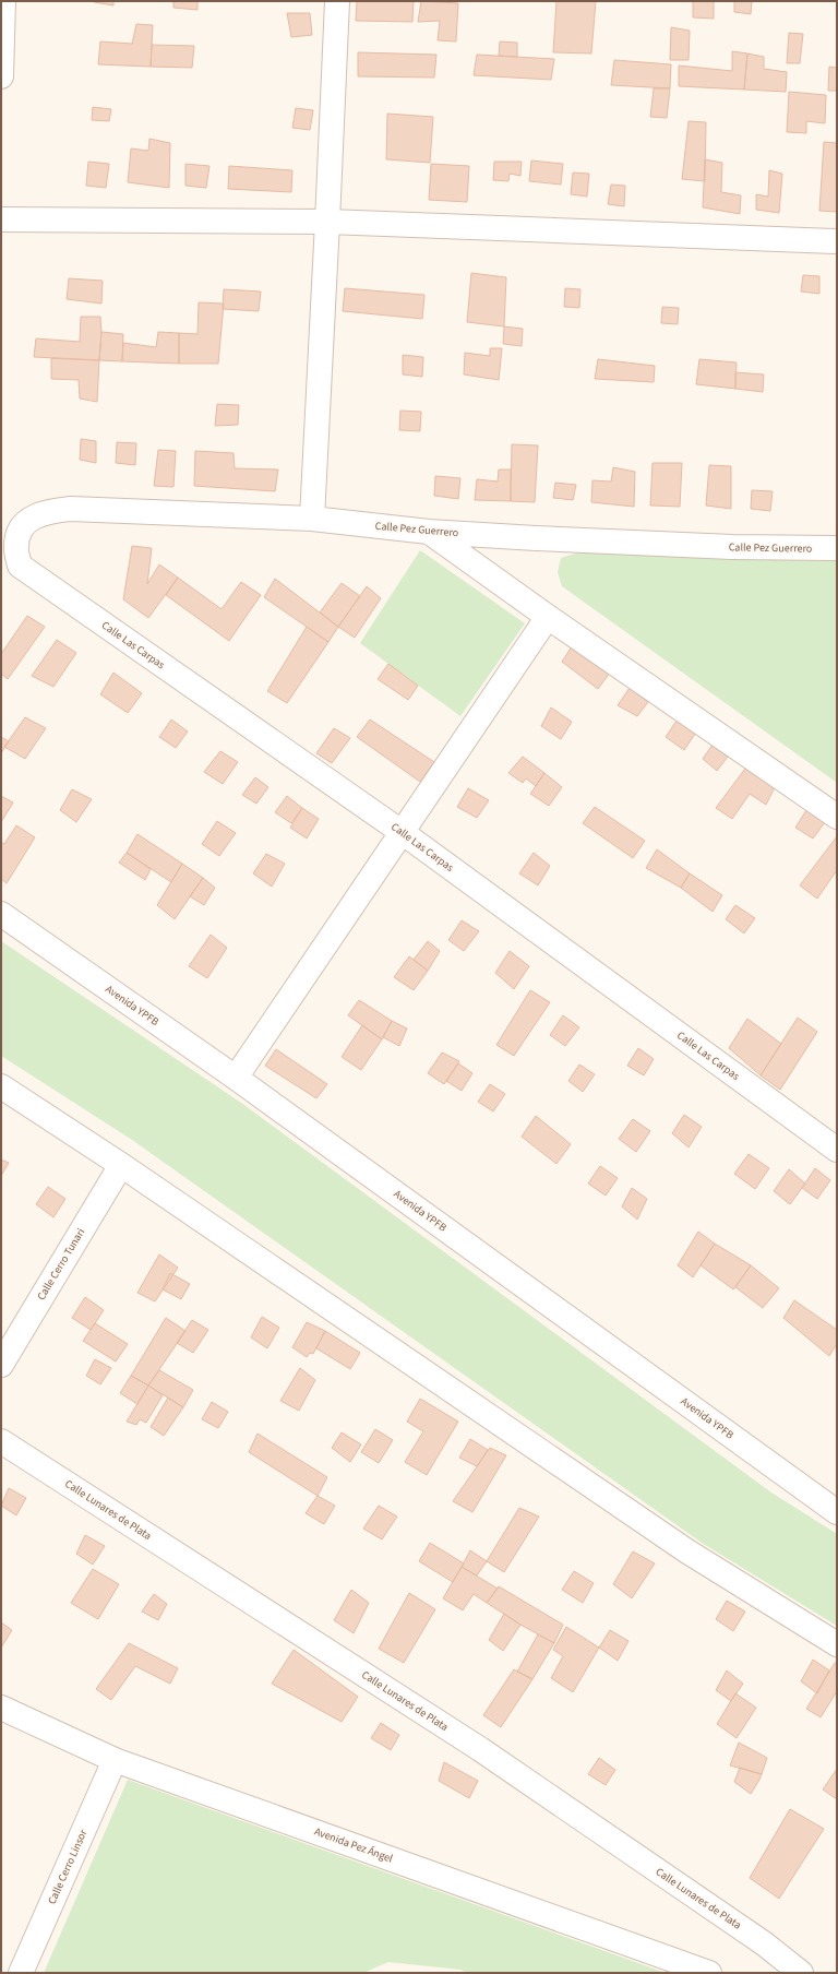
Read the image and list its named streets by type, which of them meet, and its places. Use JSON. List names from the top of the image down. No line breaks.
{"streets":{"street":["Calle Pez Guerrero","Calle Las Carpas","Avenida YPFB","Calle Cerro Tunari","Calle Lunares de Plata","Avenida Pez Ángel","Calle Cerro Linsor"]},"crossings":[["Calle Pez Guerrero","Calle Las Carpas"],["Avenida Pez Ángel","Calle Cerro Linsor"]]}
